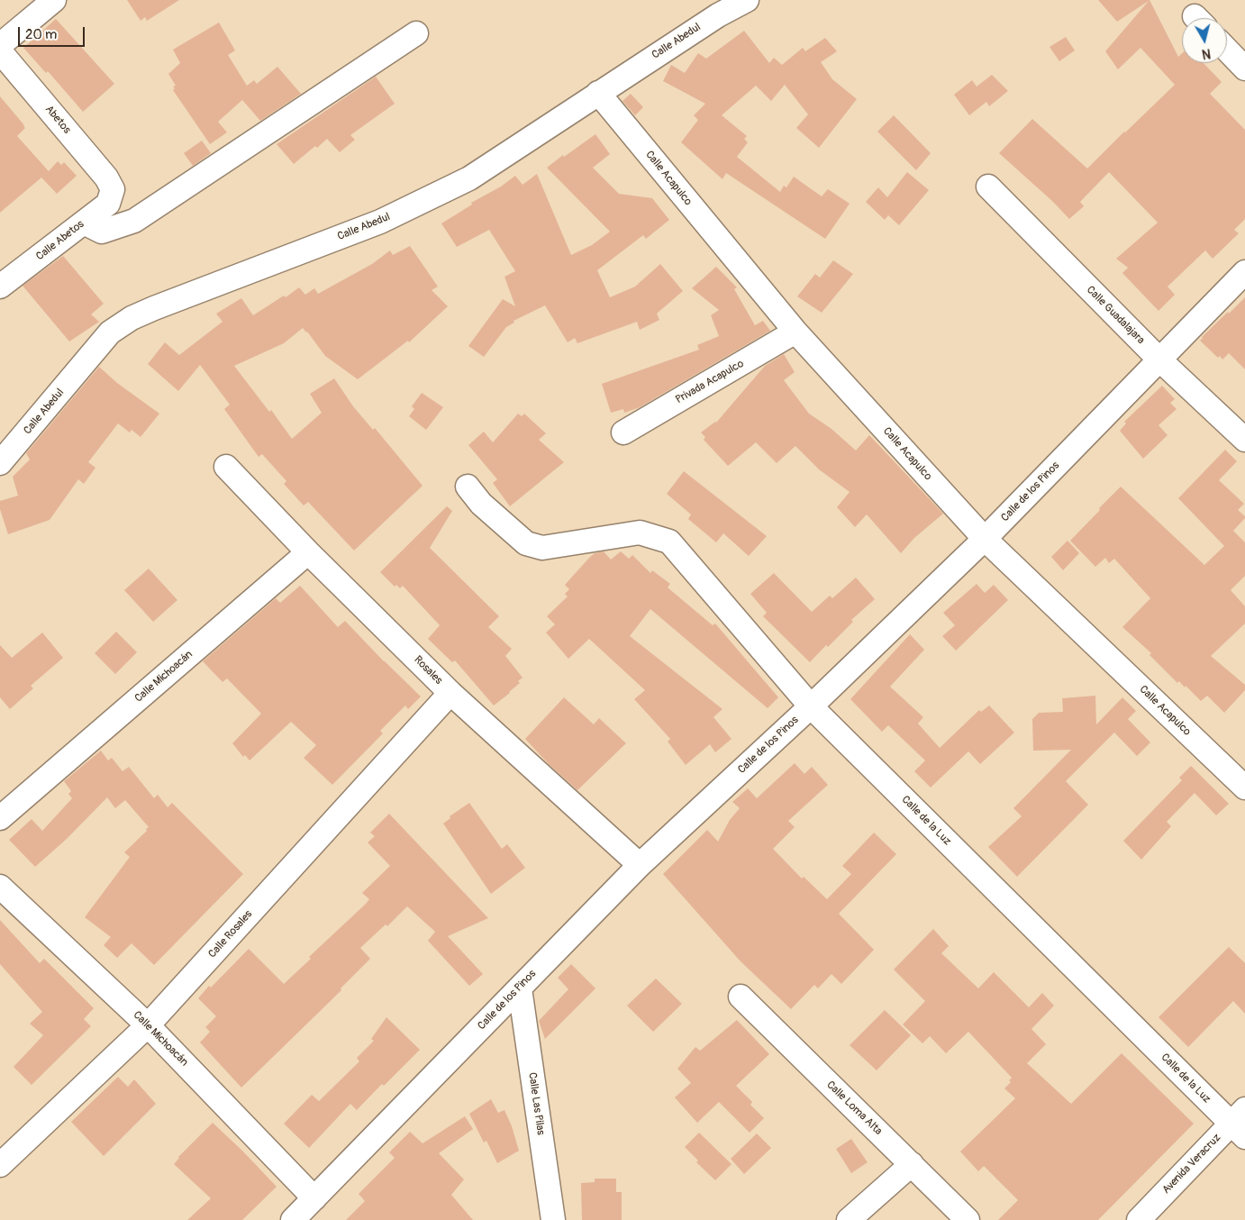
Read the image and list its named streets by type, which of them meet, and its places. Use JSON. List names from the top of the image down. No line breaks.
{"streets":{"street":["Calle Abedul","Abetos","Calle Acapulco","Calle Abetos","Calle Guadalajara","Privada Acapulco","Calle de los Pinos","Rosales","Calle Michoacán","Calle de la Luz","Calle Rosales","Calle Las Pilas","Calle Loma Alta","Avenida Veracruz"]},"crossings":[["Calle Abedul","Calle Acapulco"],["Abetos","Calle Abetos"],["Calle Acapulco","Privada Acapulco"],["Calle Acapulco","Calle de los Pinos"],["Calle Guadalajara","Calle de los Pinos"],["Calle de los Pinos","Rosales"],["Calle de los Pinos","Calle Michoacán"],["Calle de los Pinos","Calle de la Luz"],["Calle de los Pinos","Calle Las Pilas"],["Rosales","Calle Michoacán"],["Rosales","Calle Rosales"],["Calle Michoacán","Calle Rosales"],["Calle de la Luz","Avenida Veracruz"]],"scale_bar":"20 m","north":"bottom"}
